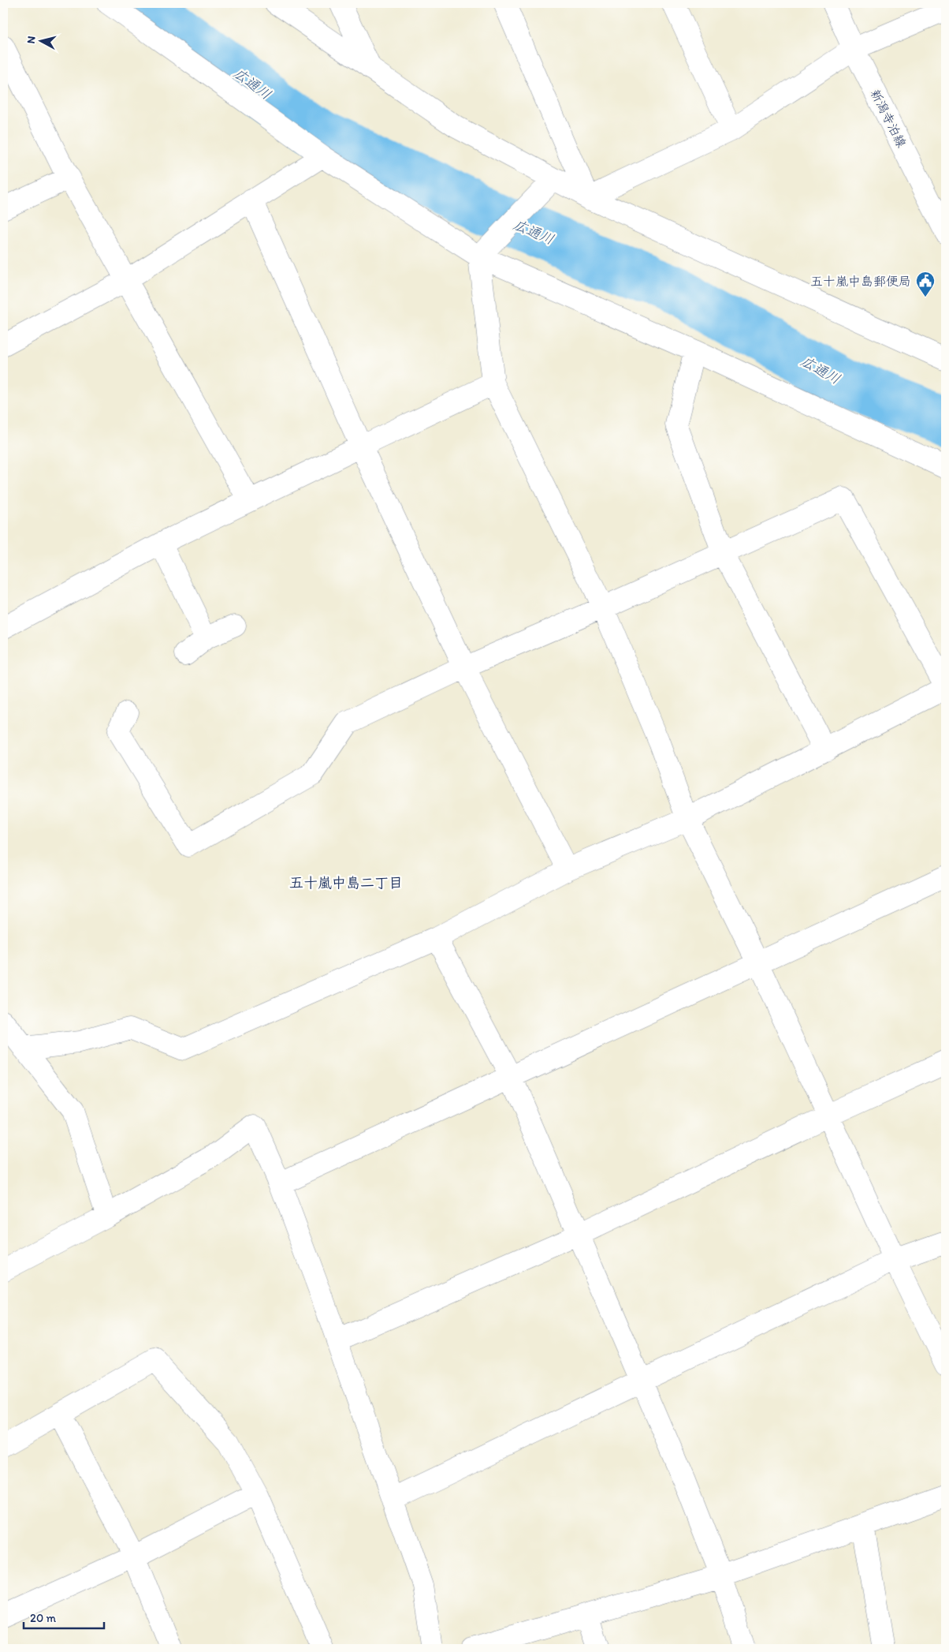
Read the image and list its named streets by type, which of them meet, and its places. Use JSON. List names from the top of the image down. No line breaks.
{"streets":{"street":["新潟寺泊線"]},"districts":["五十嵐中島二丁目"],"water":["広通川"],"places":{"public building":["五十嵐中島郵便局"]},"scale_bar":"20 m","north":"left"}
